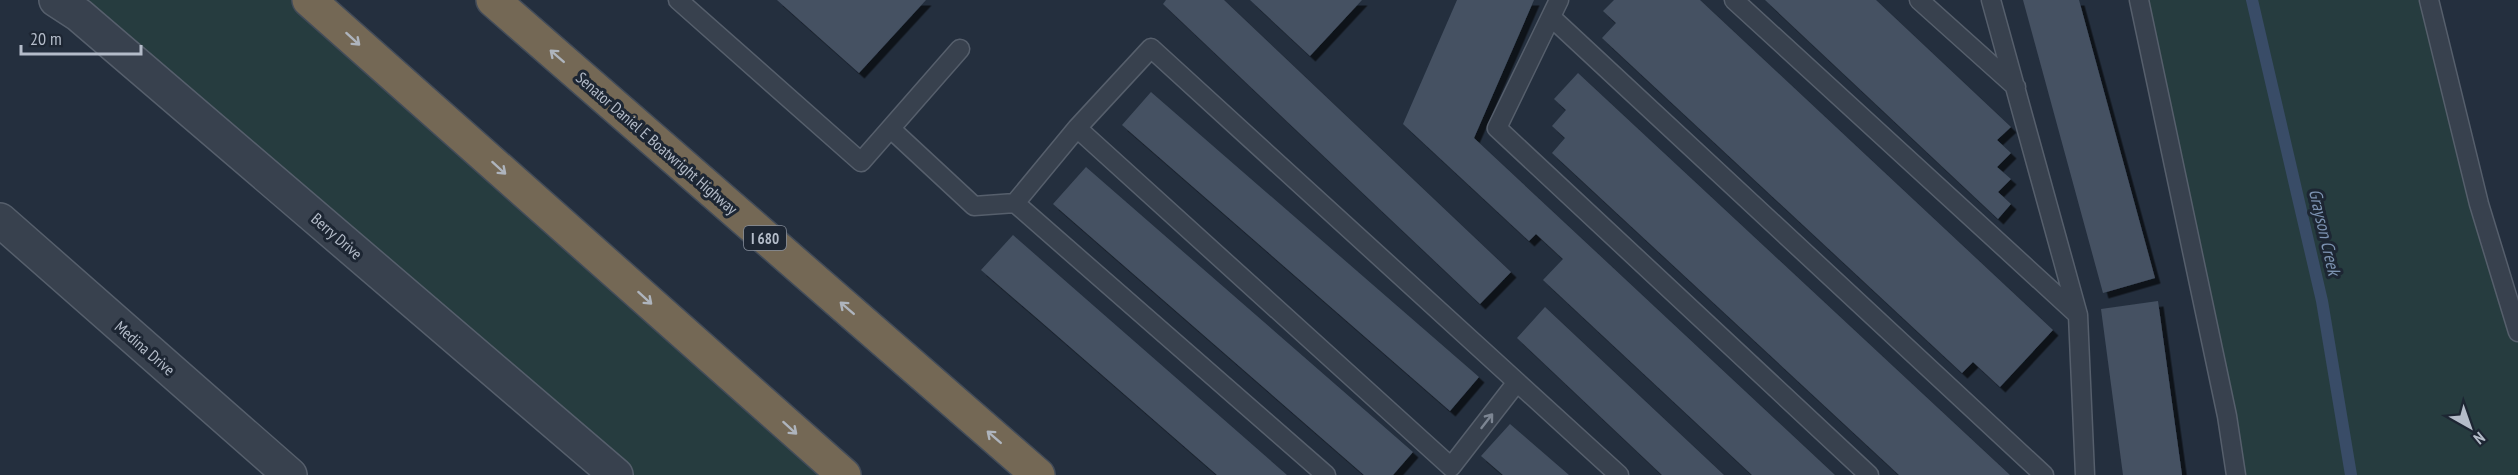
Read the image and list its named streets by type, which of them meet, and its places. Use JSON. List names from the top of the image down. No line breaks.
{"streets":{"highway":["Senator Daniel E Boatwright Highway","I 680"],"street":["Berry Drive","Medina Drive"]},"water":["Grayson Creek"],"scale_bar":"20 m","north":"bottom right"}
